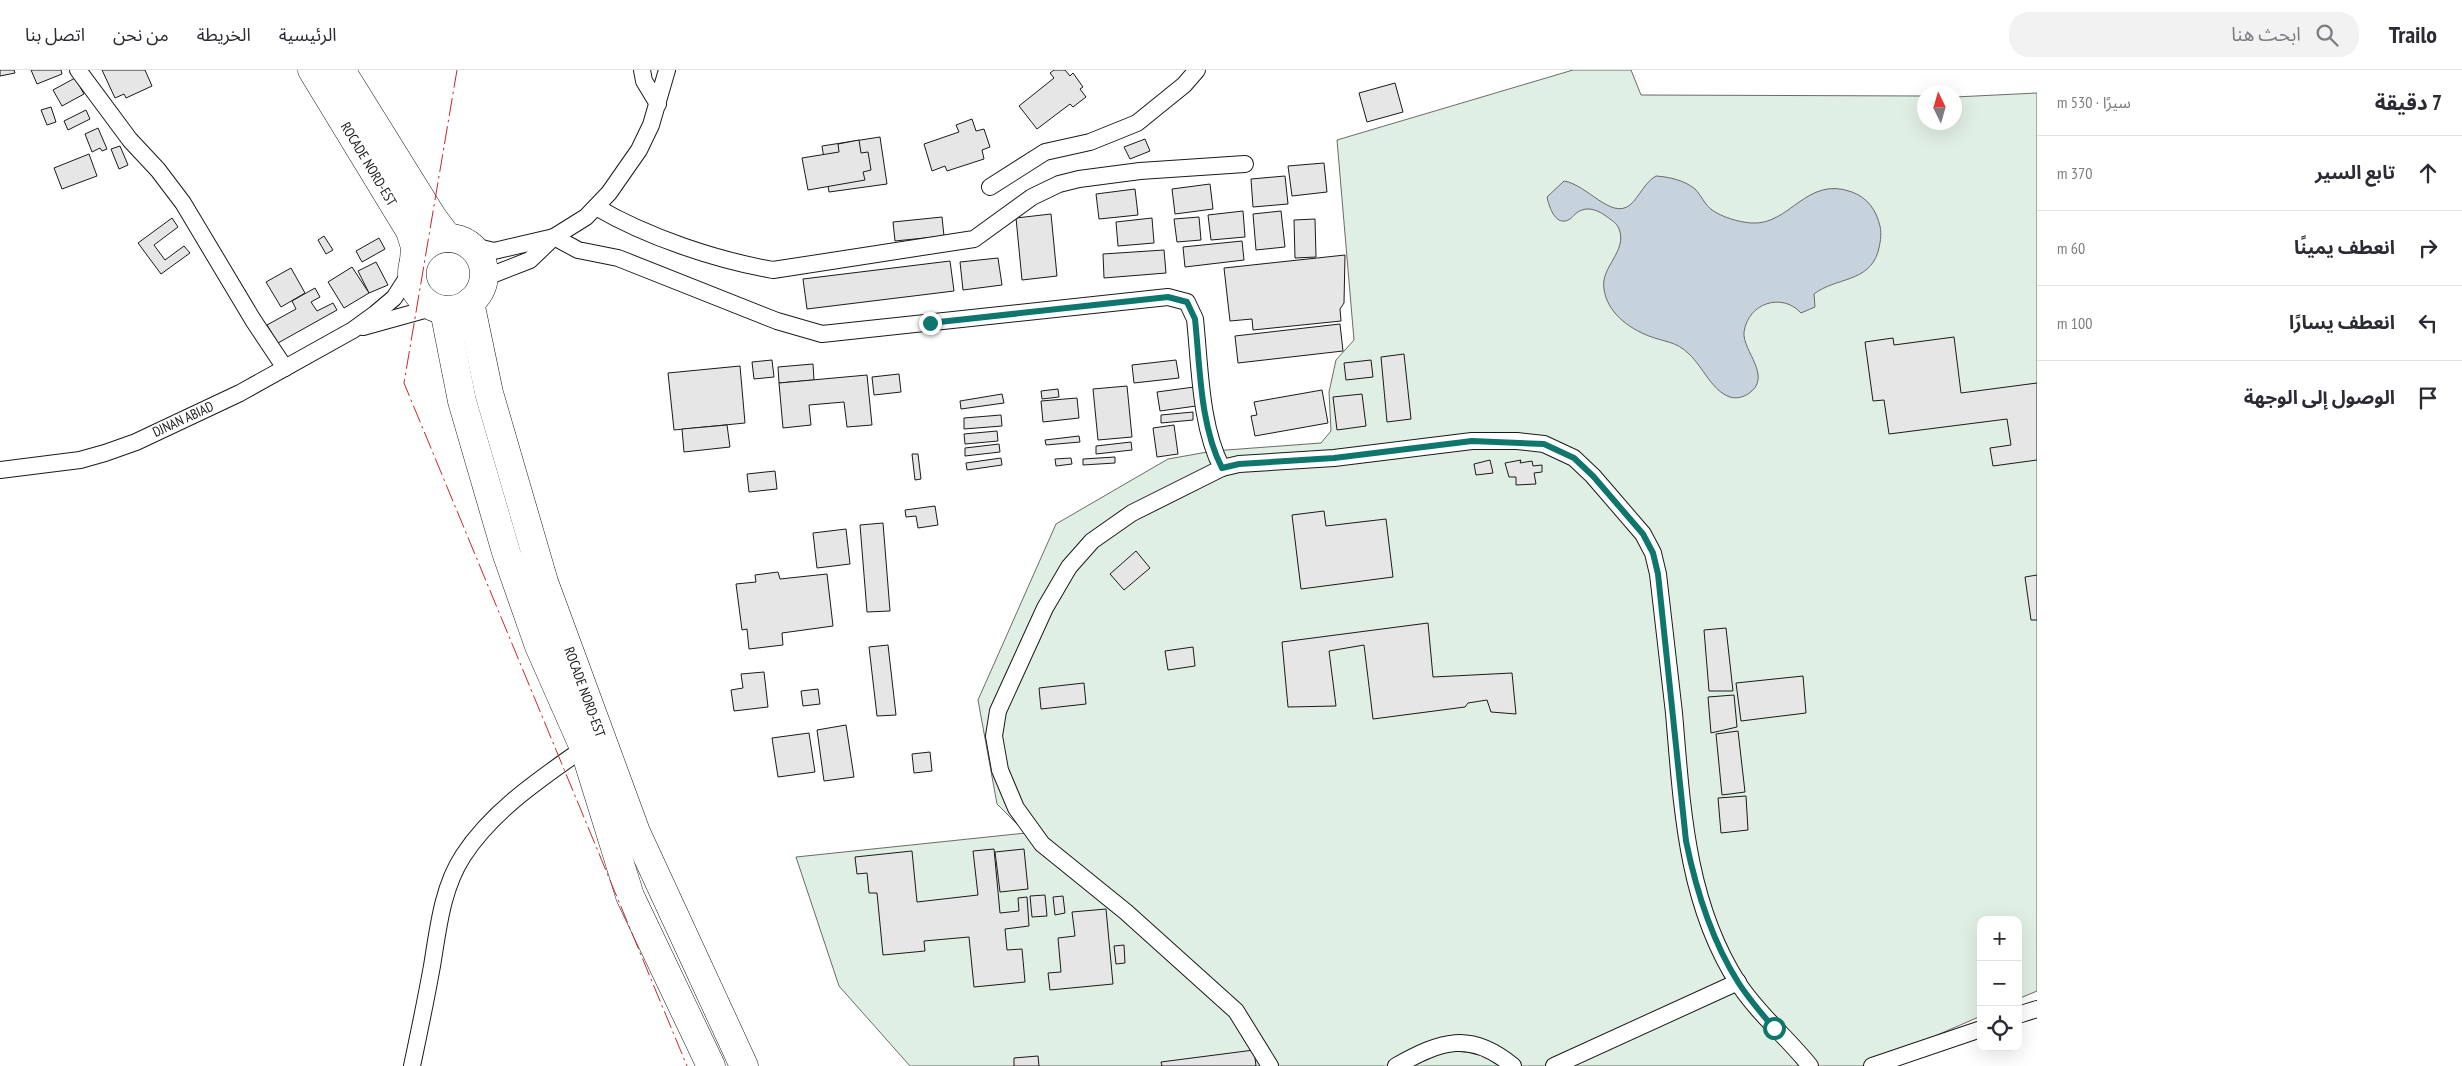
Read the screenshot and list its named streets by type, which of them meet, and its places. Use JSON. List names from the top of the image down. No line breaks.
{"streets":{"highway":["ROCADE NORD-EST"],"street":["DJNAN ABIAD"]},"north":"top","page":{"header":"Trailo","search":"ابحث هنا","nav":["الرئيسية","الخريطة","من نحن","اتصل بنا"],"heading":["7 دقيقة","سيرًا · 530 m"],"list":[["تابع السير","370 m"],["انعطف يمينًا","60 m"],["انعطف يسارًا","100 m"],"الوصول إلى الوجهة"],"map_buttons":["+","−"]}}
